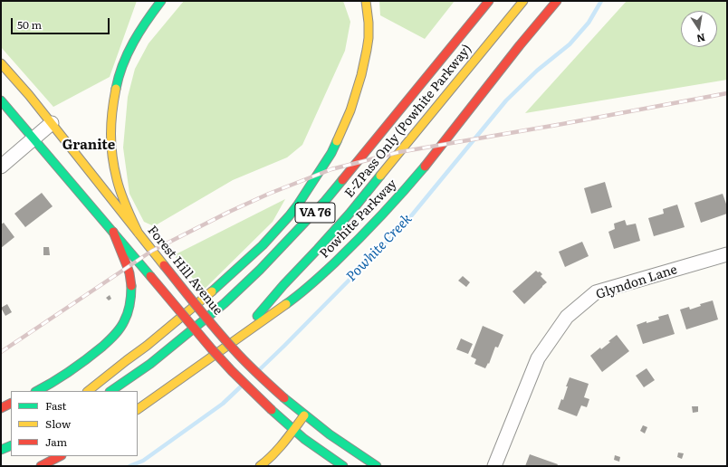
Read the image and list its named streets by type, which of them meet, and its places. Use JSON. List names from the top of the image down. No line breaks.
{"streets":{"main road":["E-ZPass Only (Powhite Parkway)","VA 76","Powhite Parkway","Forest Hill Avenue"],"street":["Glyndon Lane"]},"crossings":[["E-ZPass Only (Powhite Parkway)","Powhite Parkway"]],"districts":["Granite"],"water":["Powhite Creek"],"legend":["Fast","Slow","Jam"],"scale_bar":"50 m","north":"bottom"}
